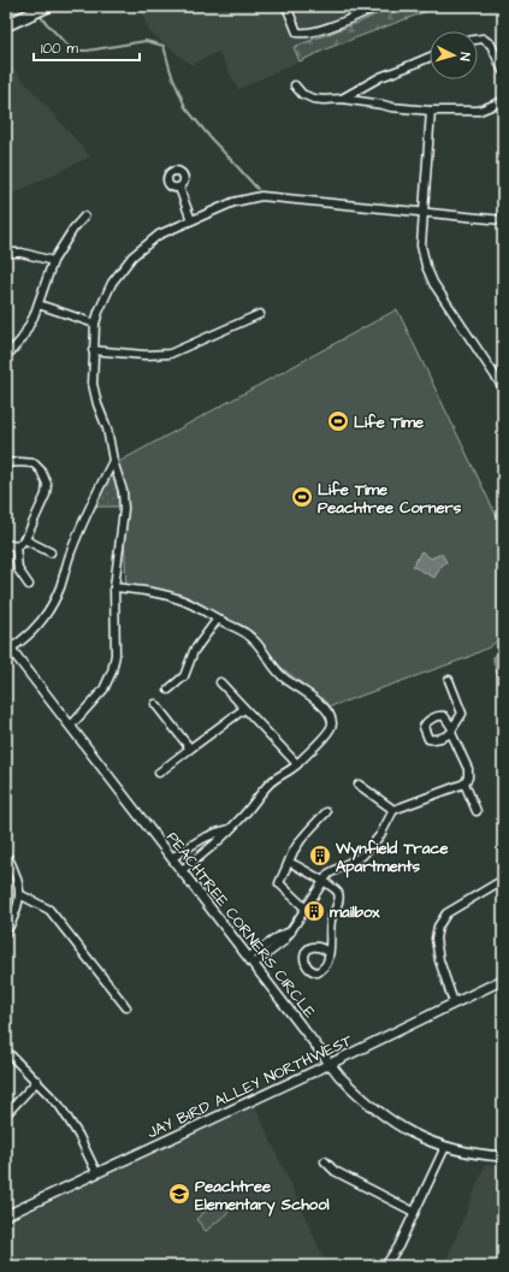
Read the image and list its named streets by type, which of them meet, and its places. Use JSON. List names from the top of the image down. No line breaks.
{"streets":{"street":["PEACHTREE CORNERS CIRCLE","JAY BIRD ALLEY NORTHWEST"]},"crossings":[["PEACHTREE CORNERS CIRCLE","JAY BIRD ALLEY NORTHWEST"]],"places":{"sports":["Life Time","Life Time Peachtree Corners"],"building":["Wynfield Trace Apartments","mailbox"],"school or university":["Peachtree Elementary School"]},"scale_bar":"100 m","north":"right"}
